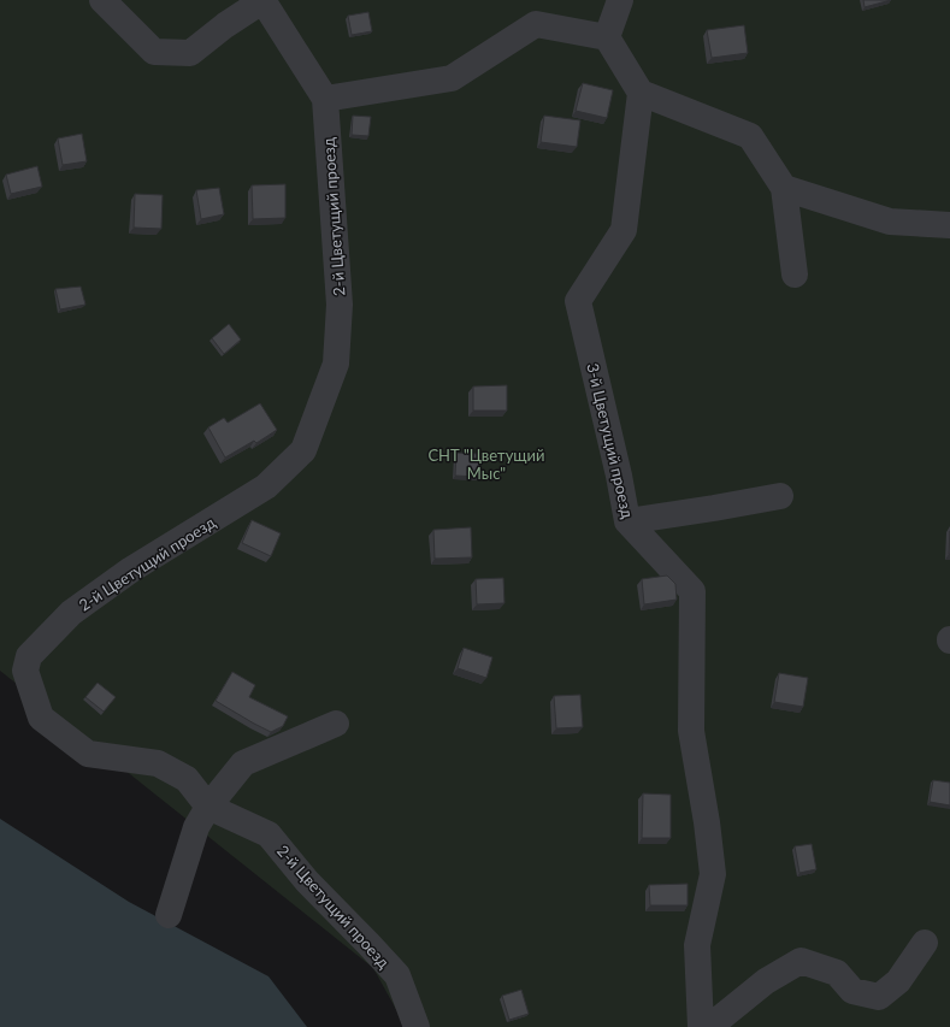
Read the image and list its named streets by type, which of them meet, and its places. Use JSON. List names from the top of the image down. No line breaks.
{"streets":{"street":["2-й Цветущий проезд","3-й Цветущий проезд"]},"parks":["СНТ \"Цветущий Мыс\""]}
